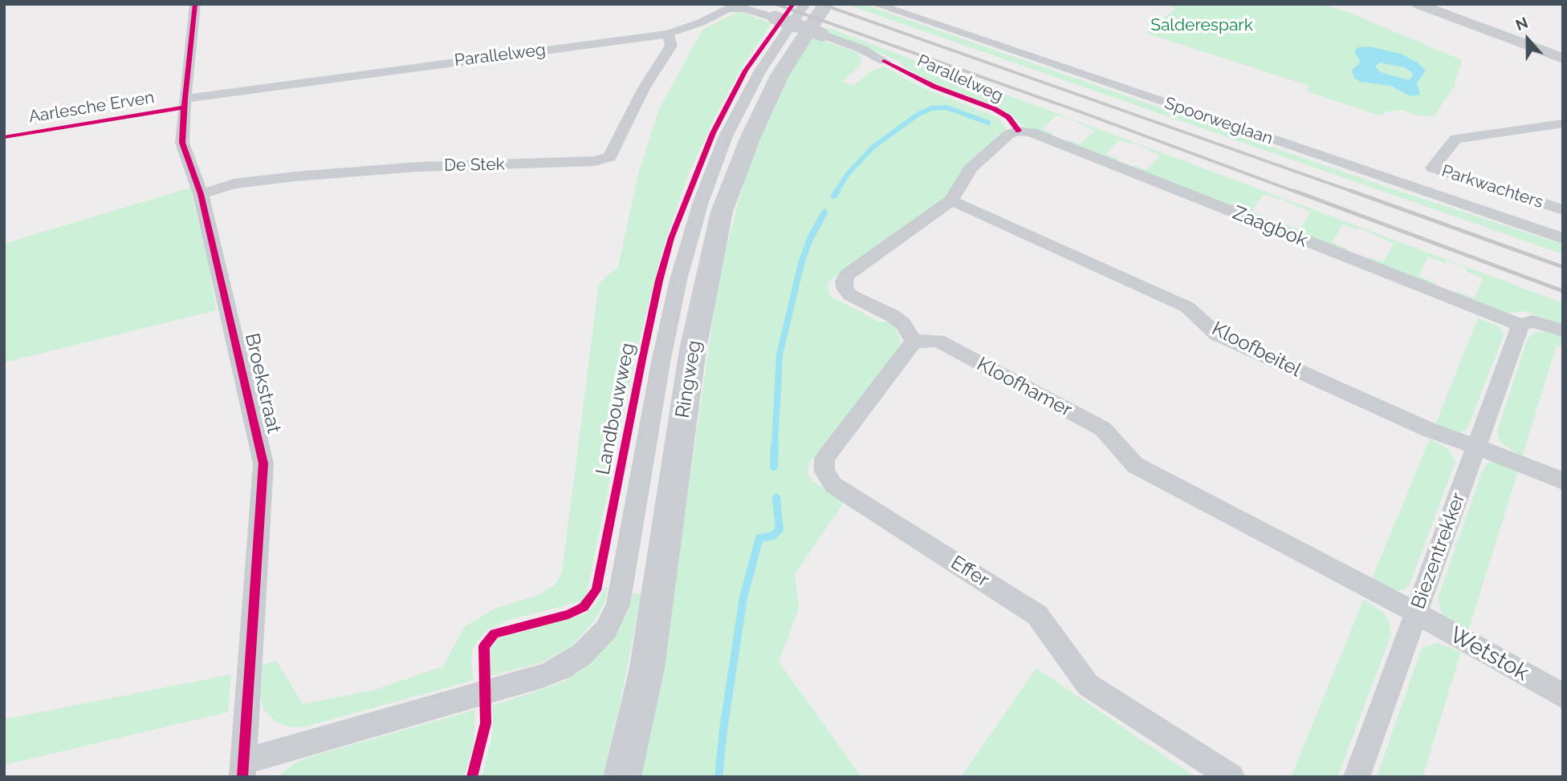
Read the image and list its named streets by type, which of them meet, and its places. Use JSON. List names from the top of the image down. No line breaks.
{"streets":{"main road":["Ringweg"],"street":["Parallelweg","Spoorweglaan","De Stek","Parkwachters","Zaagbok","Kloofbeitel","Broekstraat","Kloofhamer","Landbouwweg","Biezentrekker","Effer","Wetstok"],"cycle path":["Aarlesche Erven"]},"crossings":[["Parallelweg","De Stek"],["Parallelweg","Broekstraat"],["De Stek","Broekstraat"],["Zaagbok","Kloofbeitel"],["Zaagbok","Biezentrekker"],["Kloofbeitel","Biezentrekker"],["Broekstraat","Landbouwweg"],["Kloofhamer","Biezentrekker"],["Kloofhamer","Effer"],["Kloofhamer","Wetstok"],["Biezentrekker","Wetstok"]],"parks":["Salderespark"],"north":"top"}
